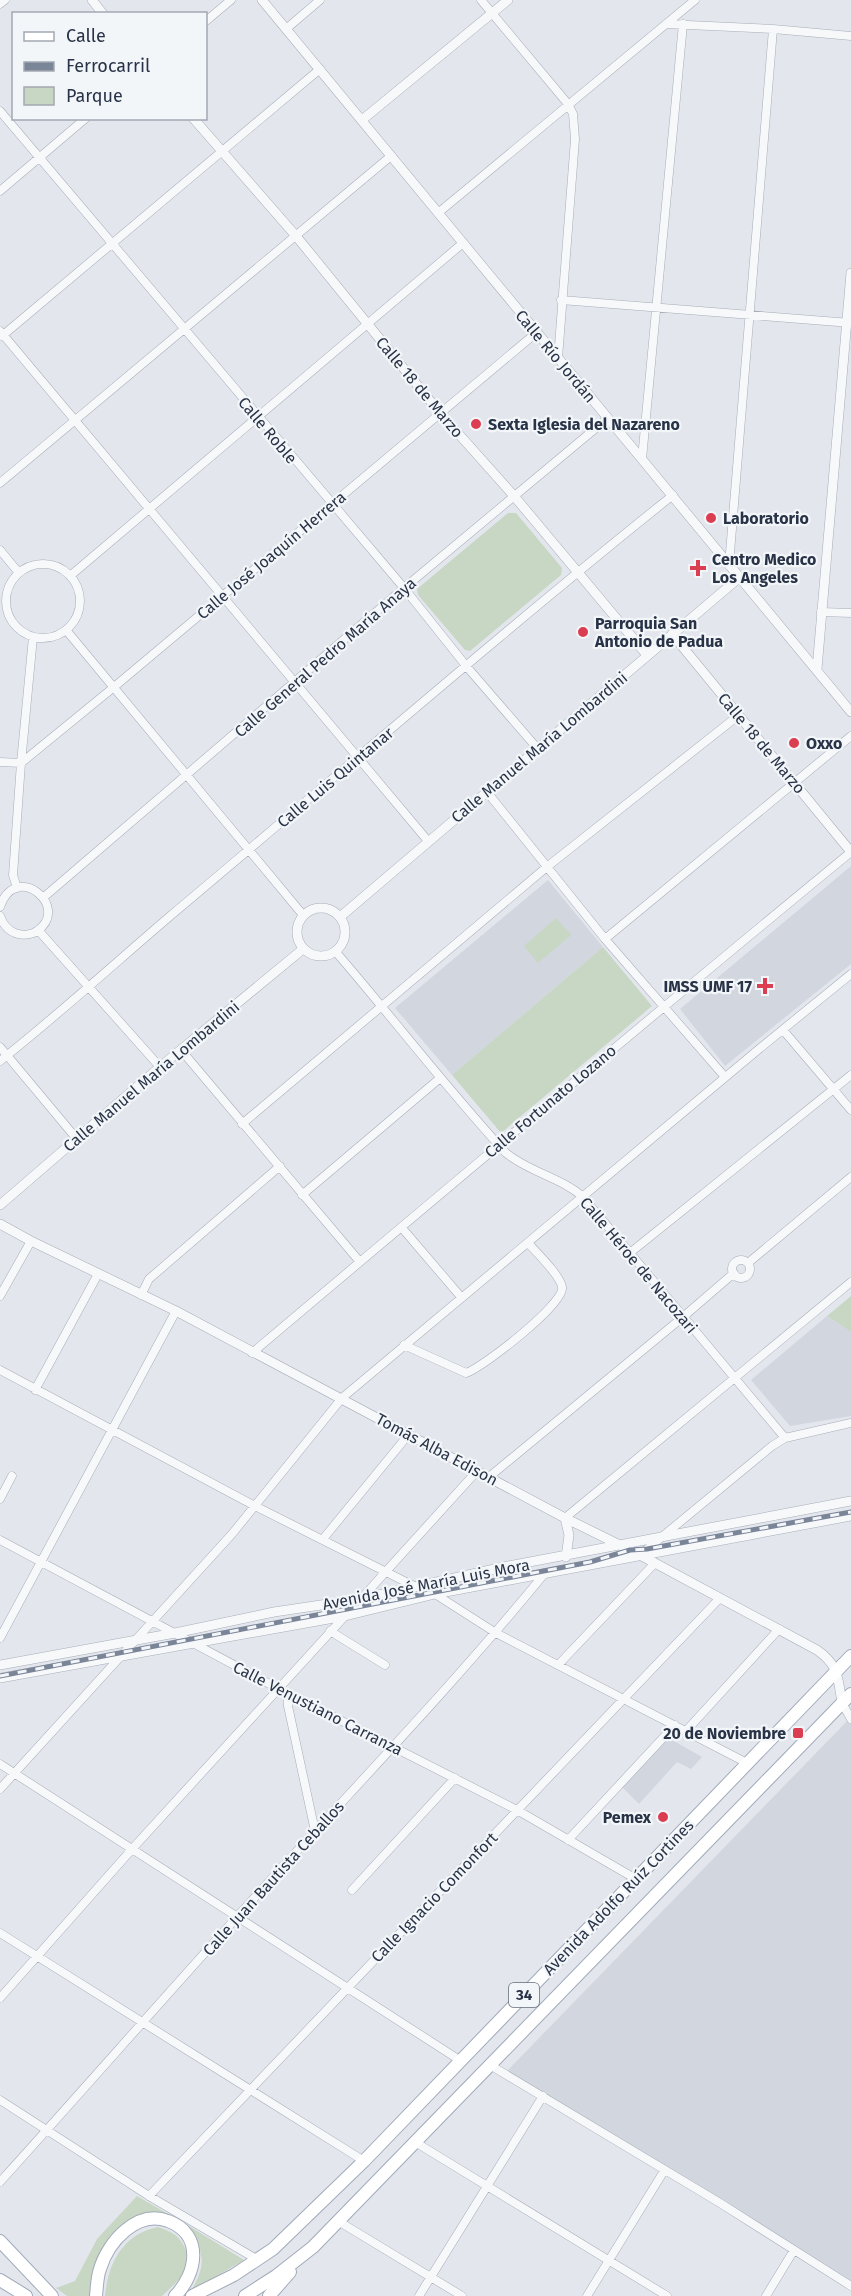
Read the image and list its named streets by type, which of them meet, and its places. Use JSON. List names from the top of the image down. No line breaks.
{"streets":{"main road":["Avenida Adolfo Ruíz Cortines","34"],"street":["Calle Río Jordán","Calle 18 de Marzo","Calle Roble","Calle José Joaquín Herrera","Calle General Pedro María Anaya","Calle Manuel María Lombardini","Calle Luis Quintanar","Calle Fortunato Lozano","Calle Héroe de Nacozari","Tomás Alba Edison","Avenida José María Luis Mora","Calle Venustiano Carranza","Calle Juan Bautista Ceballos","Calle Ignacio Comonfort"]},"crossings":[["Calle Río Jordán","Calle José Joaquín Herrera"],["Calle Río Jordán","Calle General Pedro María Anaya"],["Calle Río Jordán","Calle Manuel María Lombardini"],["Calle Río Jordán","Calle Luis Quintanar"],["Calle 18 de Marzo","Calle José Joaquín Herrera"],["Calle 18 de Marzo","Calle General Pedro María Anaya"],["Calle 18 de Marzo","Calle Manuel María Lombardini"],["Calle 18 de Marzo","Calle Luis Quintanar"],["Calle 18 de Marzo","Calle Fortunato Lozano"],["Calle Roble","Calle José Joaquín Herrera"],["Calle Roble","Calle General Pedro María Anaya"],["Calle Roble","Calle Manuel María Lombardini"],["Calle Roble","Calle Luis Quintanar"],["Calle Manuel María Lombardini","Calle Héroe de Nacozari"],["Calle Fortunato Lozano","Calle Héroe de Nacozari"],["Calle Fortunato Lozano","Tomás Alba Edison"],["Tomás Alba Edison","Avenida José María Luis Mora"],["Tomás Alba Edison","Calle Ignacio Comonfort"],["Tomás Alba Edison","Avenida Adolfo Ruíz Cortines"],["Avenida José María Luis Mora","Calle Venustiano Carranza"],["Avenida José María Luis Mora","Calle Juan Bautista Ceballos"],["Calle Venustiano Carranza","Calle Juan Bautista Ceballos"],["Calle Venustiano Carranza","Calle Ignacio Comonfort"],["Calle Venustiano Carranza","Avenida Adolfo Ruíz Cortines"]],"places":{"other":["Sexta Iglesia del Nazareno","Laboratorio","Parroquia San Antonio de Padua","Oxxo","Pemex"],"health":["Centro Medico Los Angeles","IMSS UMF 17"],"transit":["20 de Noviembre"]},"legend":["Calle","Ferrocarril","Parque"]}
